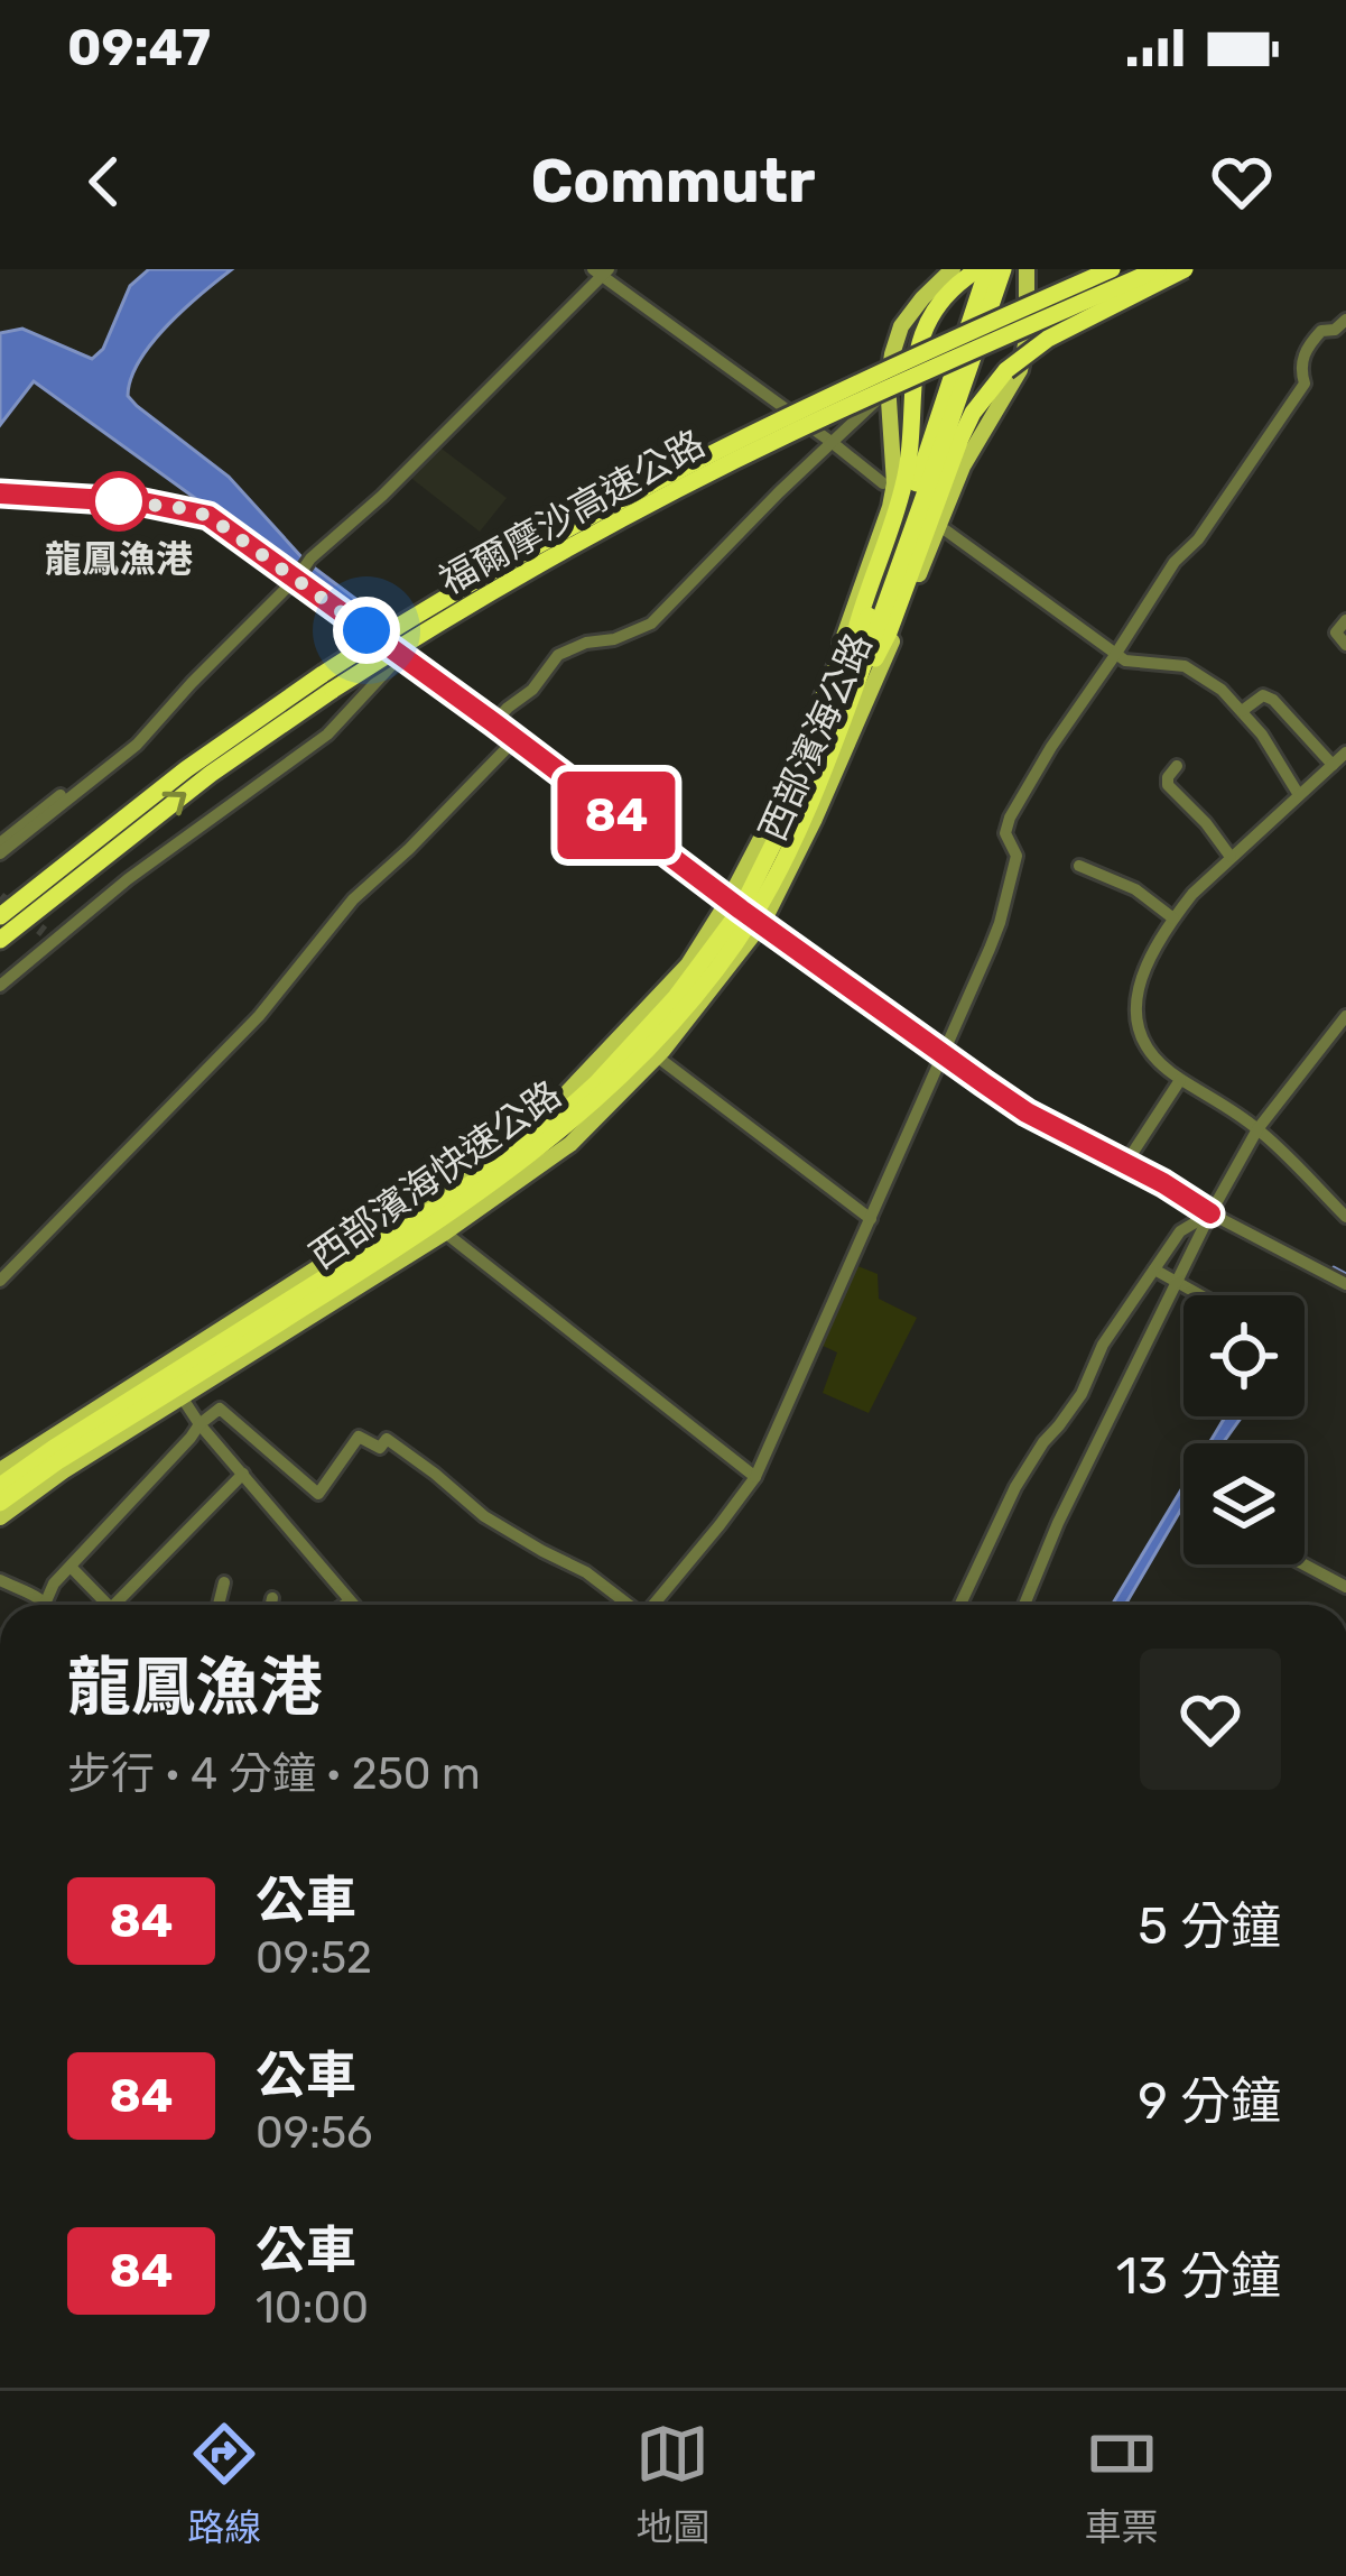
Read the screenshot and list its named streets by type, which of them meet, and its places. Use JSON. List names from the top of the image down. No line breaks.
{"streets":{"highway":["福爾摩沙高速公路","西部濱海快速公路"],"main road":["西部濱海公路"]},"crossings":[["西部濱海公路","西部濱海快速公路"]],"places":["龍鳳漁港"],"lines":["bus line 84"],"page":{"status":"09:47","header":"Commutr","on_map":"84","heading":["龍鳳漁港","步行 · 4 分鐘 · 250 m"],"list":[{"mark":"84","name":"公車","note":"09:52","value":"5 分鐘"},{"mark":"84","name":"公車","note":"09:56","value":"9 分鐘"},{"mark":"84","name":"公車","note":"10:00","value":"13 分鐘"}],"tabs":["路線","地圖","車票"]}}
